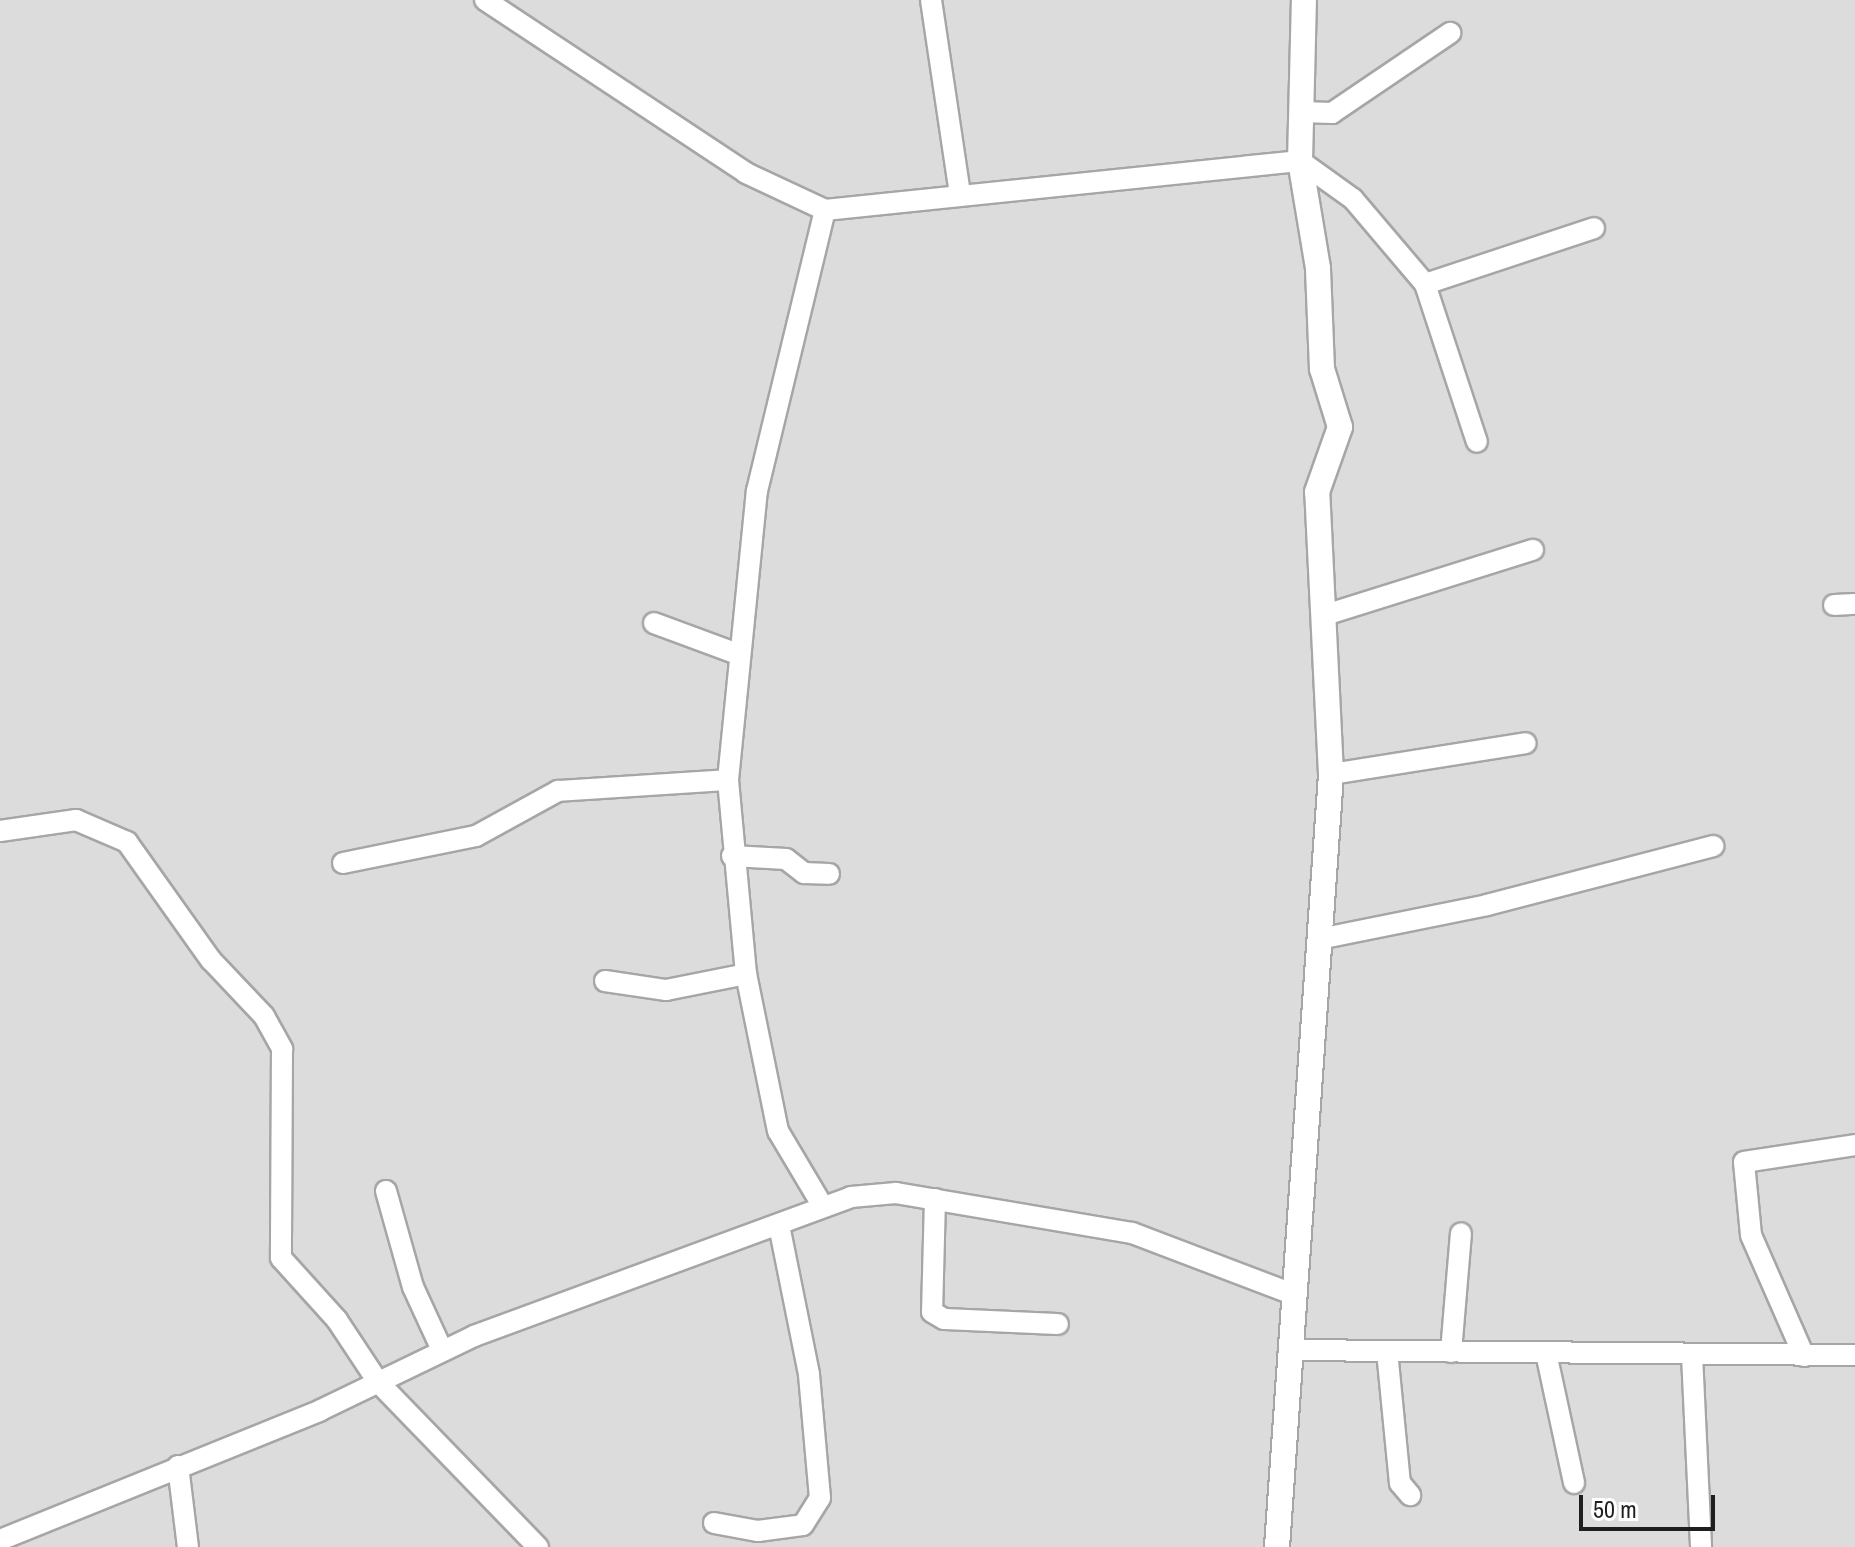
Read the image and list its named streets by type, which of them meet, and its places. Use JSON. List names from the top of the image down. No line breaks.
{"scale_bar":"50 m"}
